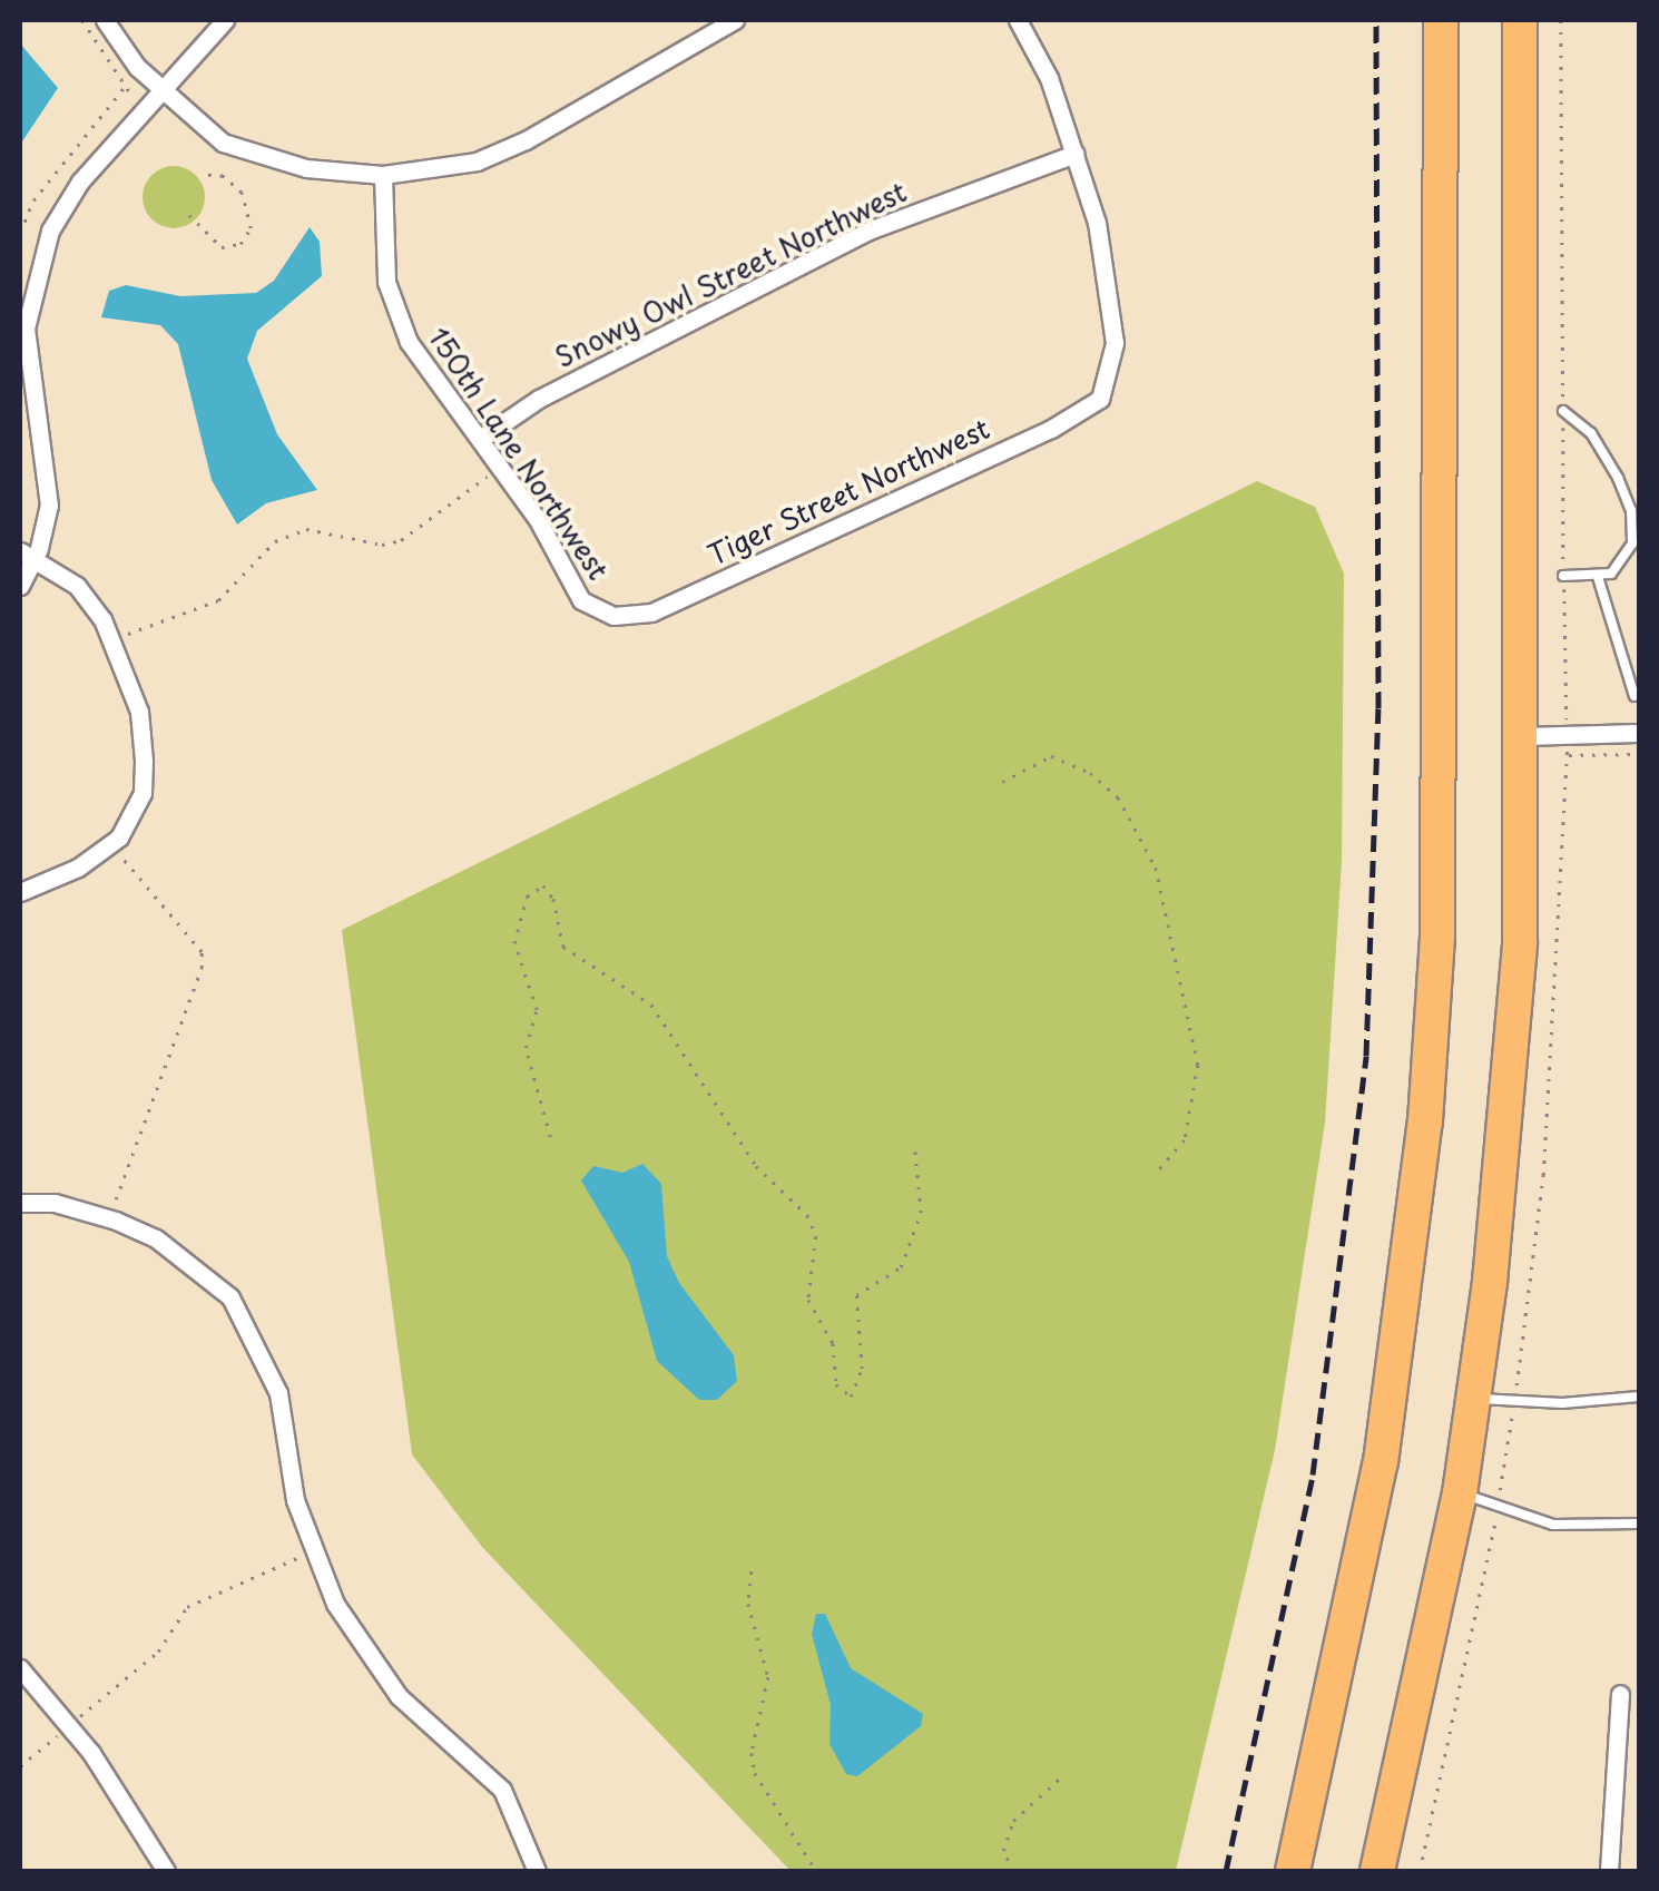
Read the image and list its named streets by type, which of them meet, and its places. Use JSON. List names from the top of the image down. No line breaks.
{"streets":{"street":["Snowy Owl Street Northwest","150th Lane Northwest","Tiger Street Northwest"]},"crossings":[["Snowy Owl Street Northwest","150th Lane Northwest"],["Snowy Owl Street Northwest","Tiger Street Northwest"],["150th Lane Northwest","Tiger Street Northwest"]]}
